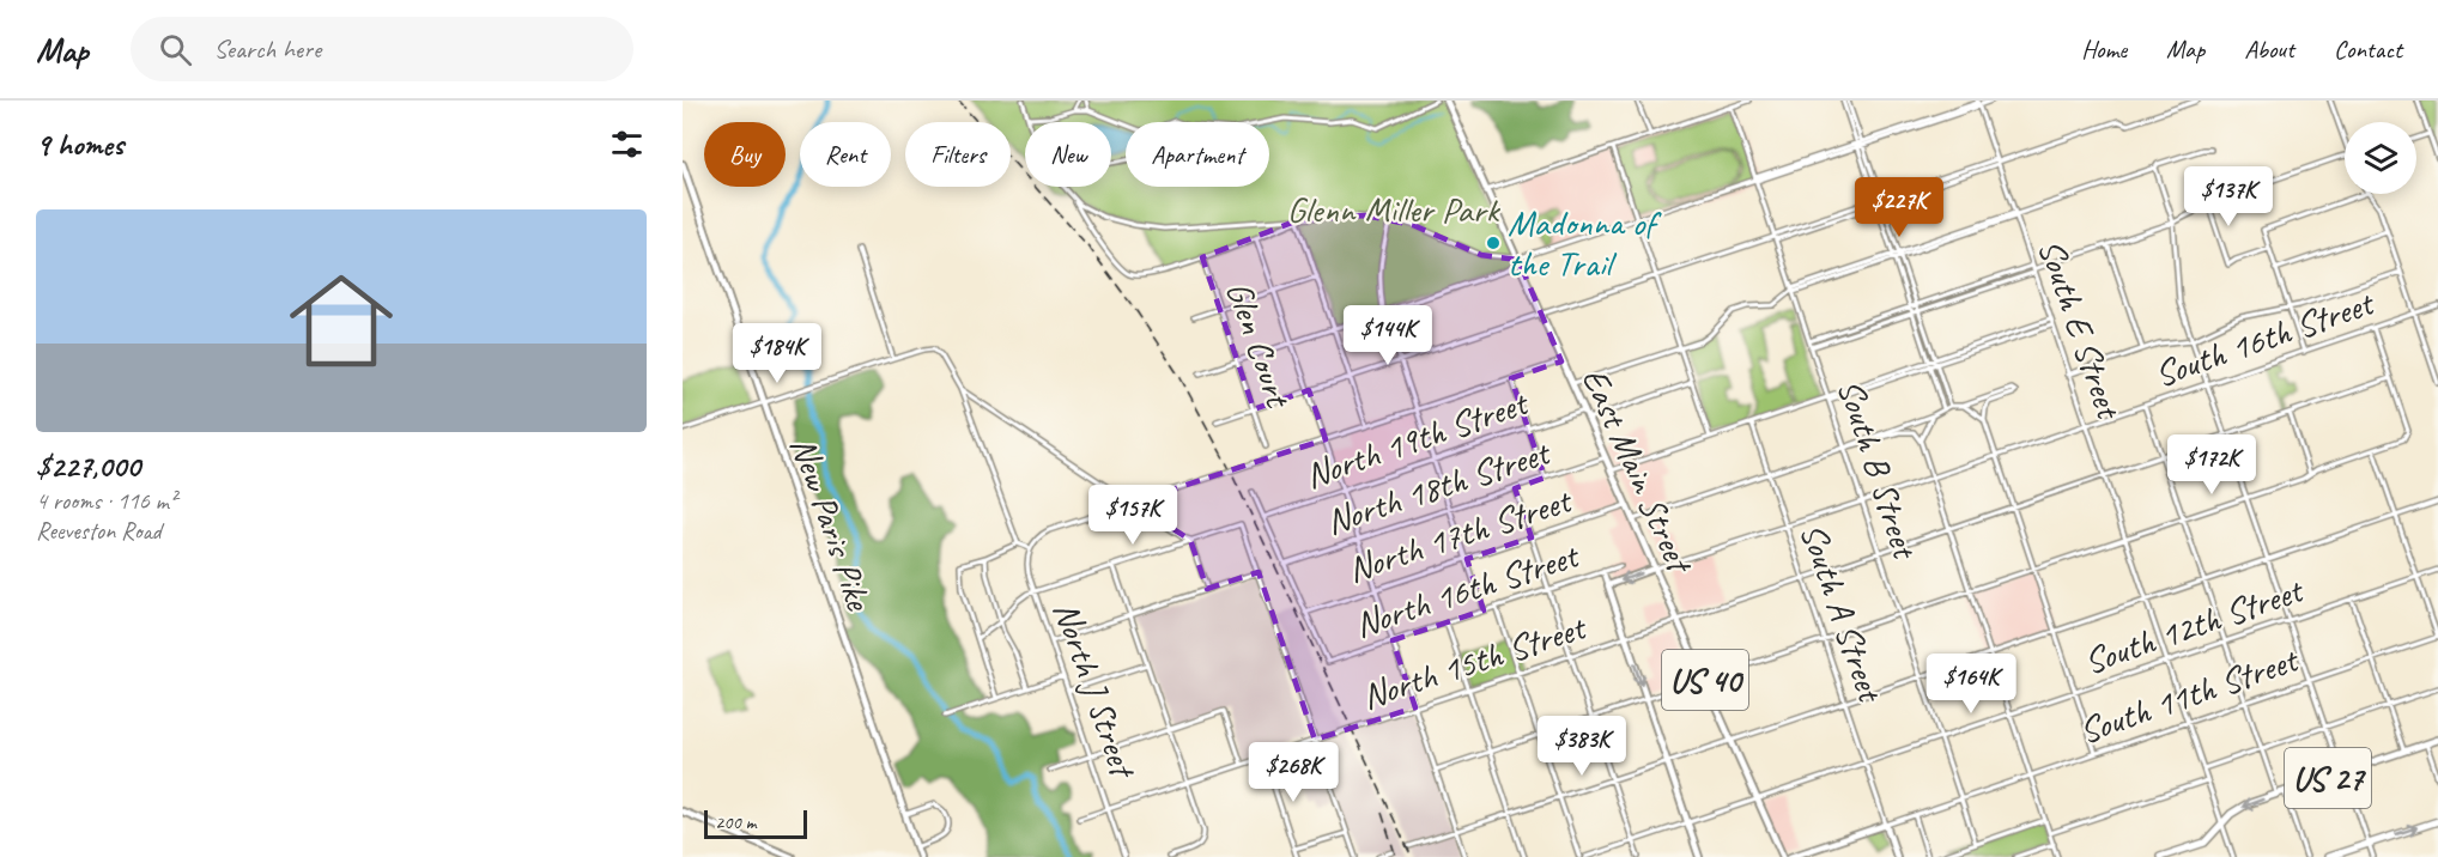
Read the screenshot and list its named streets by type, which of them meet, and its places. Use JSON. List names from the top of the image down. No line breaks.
{"streets":{"highway":["US 27"],"main road":["East Main Street","New Paris Pike","North 16th Street","South A Street","US 40","South 11th Street"],"street":["South E Street","South 16th Street","Glen Court","North 19th Street","South B Street","North 18th Street","North 17th Street","South 12th Street","North 15th Street","North J Street"]},"crossings":[["South E Street","South 16th Street"],["South E Street","South 12th Street"],["South E Street","North 15th Street"],["South E Street","South 11th Street"],["South E Street","US 27"],["South 16th Street","South B Street"],["South 16th Street","East Main Street"],["South 16th Street","North 16th Street"],["South 16th Street","South A Street"],["North 19th Street","East Main Street"],["South B Street","South 12th Street"],["South B Street","North 15th Street"],["South B Street","South 11th Street"],["East Main Street","North 18th Street"],["East Main Street","North 17th Street"],["East Main Street","North 16th Street"],["East Main Street","South 12th Street"],["East Main Street","North 15th Street"],["North 17th Street","North 16th Street"],["North 16th Street","US 40"],["South A Street","South 12th Street"],["South A Street","North 15th Street"],["South A Street","South 11th Street"],["South 12th Street","US 40"],["North 15th Street","US 40"],["North 15th Street","North J Street"]],"parks":["Glenn Miller Park"],"places":["Madonna of the Trail"],"scale_bar":"200 m","page":{"header":"Map","search":"Search here","nav":["Home","Map","About","Contact"],"heading":"9 homes","chip":["Buy","Rent","Filters","New","Apartment"],"price":["$137K","$227K","$144K","$184K","$172K","$157K","$164K","$383K","$268K"],"list":[{"name":"$227,000","note":"4 rooms · 116 m² · Reeveston Road"}],"scale":"200 m"}}
